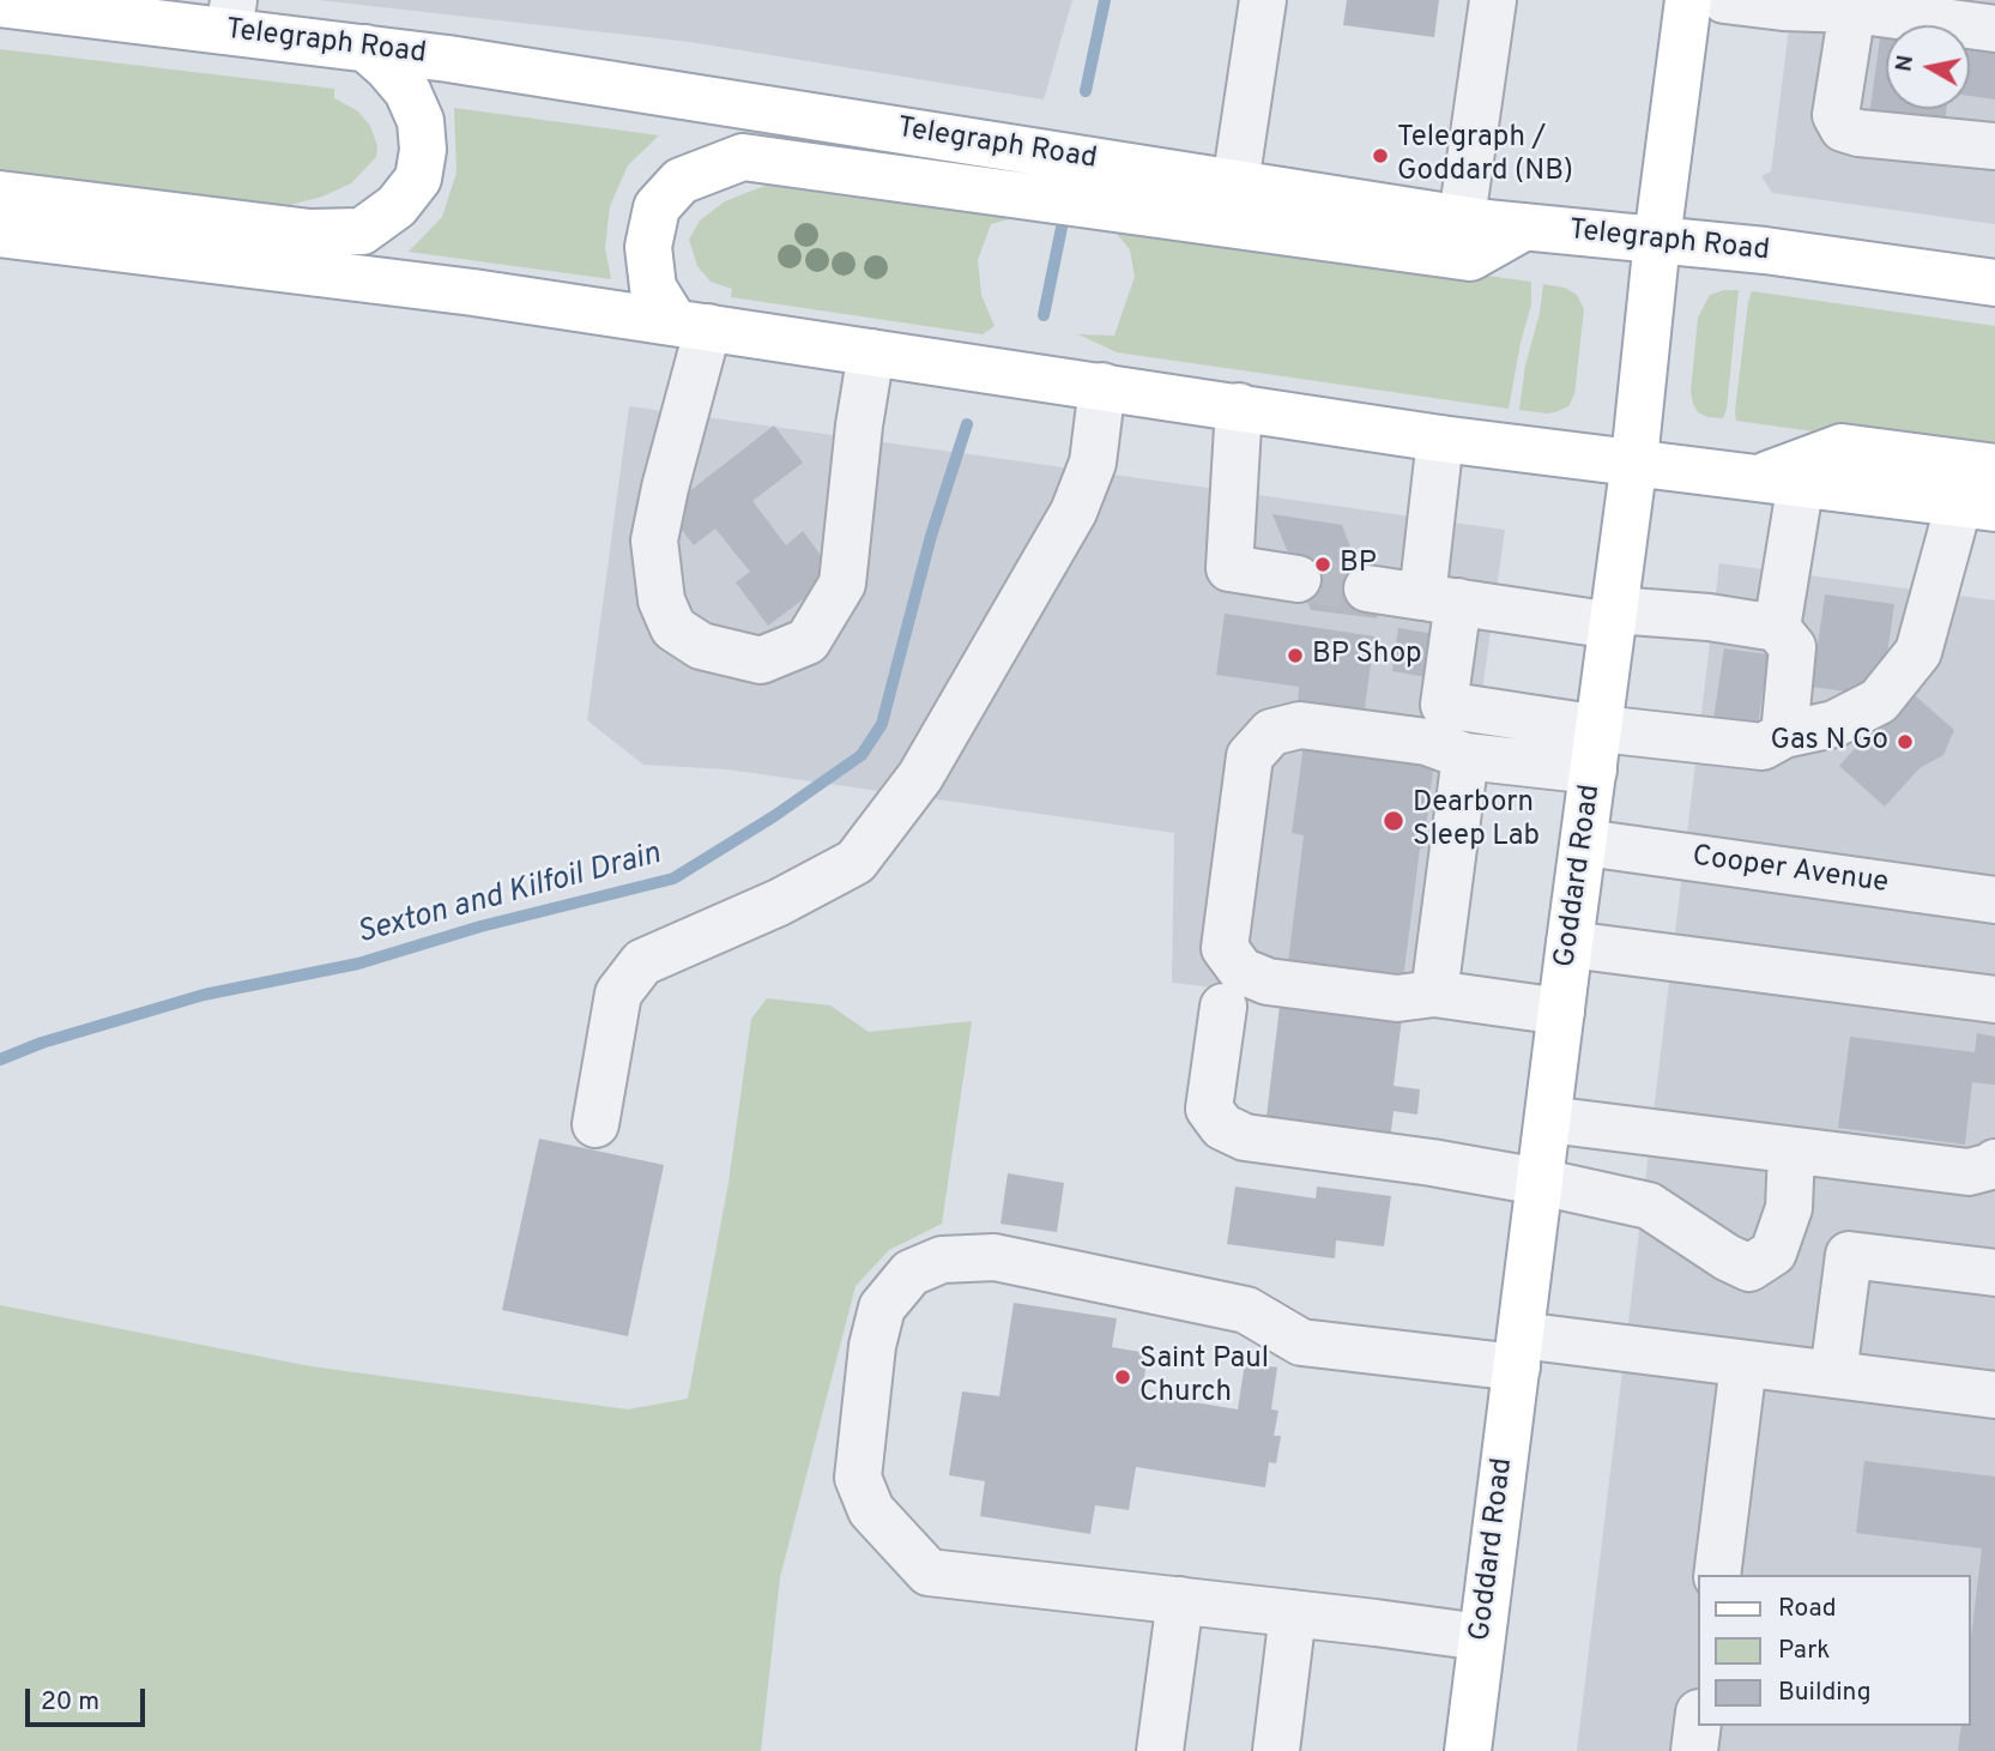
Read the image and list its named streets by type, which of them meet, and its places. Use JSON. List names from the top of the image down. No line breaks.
{"streets":{"main road":["Telegraph Road","Goddard Road"],"street":["Cooper Avenue"]},"crossings":[["Telegraph Road","Goddard Road"],["Cooper Avenue","Goddard Road"]],"water":["Sexton and Kilfoil Drain"],"places":["Telegraph / Goddard (NB)","BP","BP Shop","Gas N Go","Dearborn Sleep Lab","Saint Paul Church"],"legend":["Road","Park","Building"],"scale_bar":"20 m","north":"left"}
